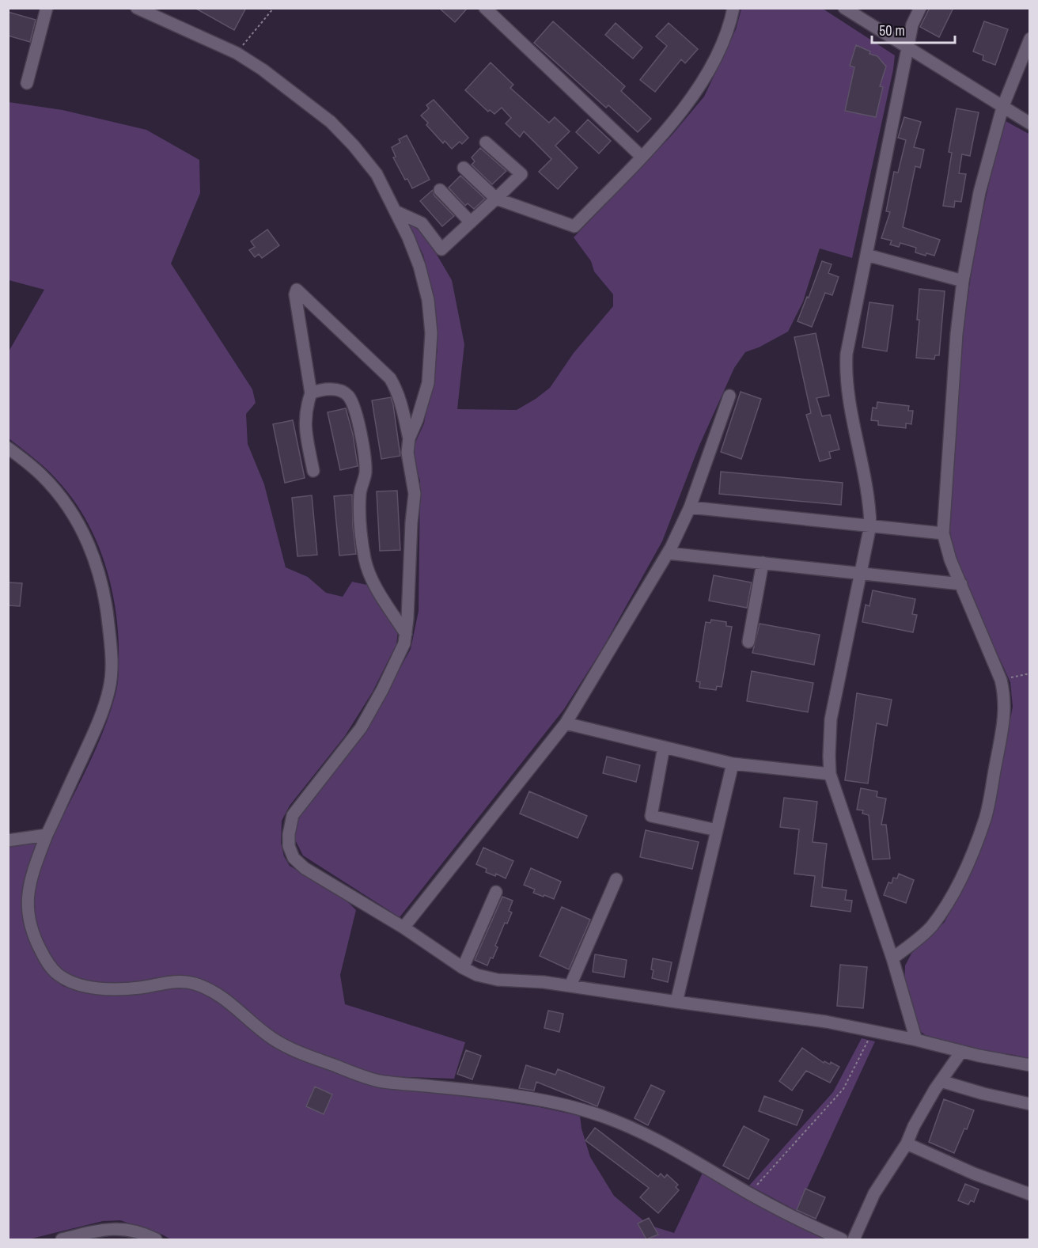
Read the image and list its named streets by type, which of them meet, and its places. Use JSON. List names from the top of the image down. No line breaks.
{"scale_bar":"50 m"}
